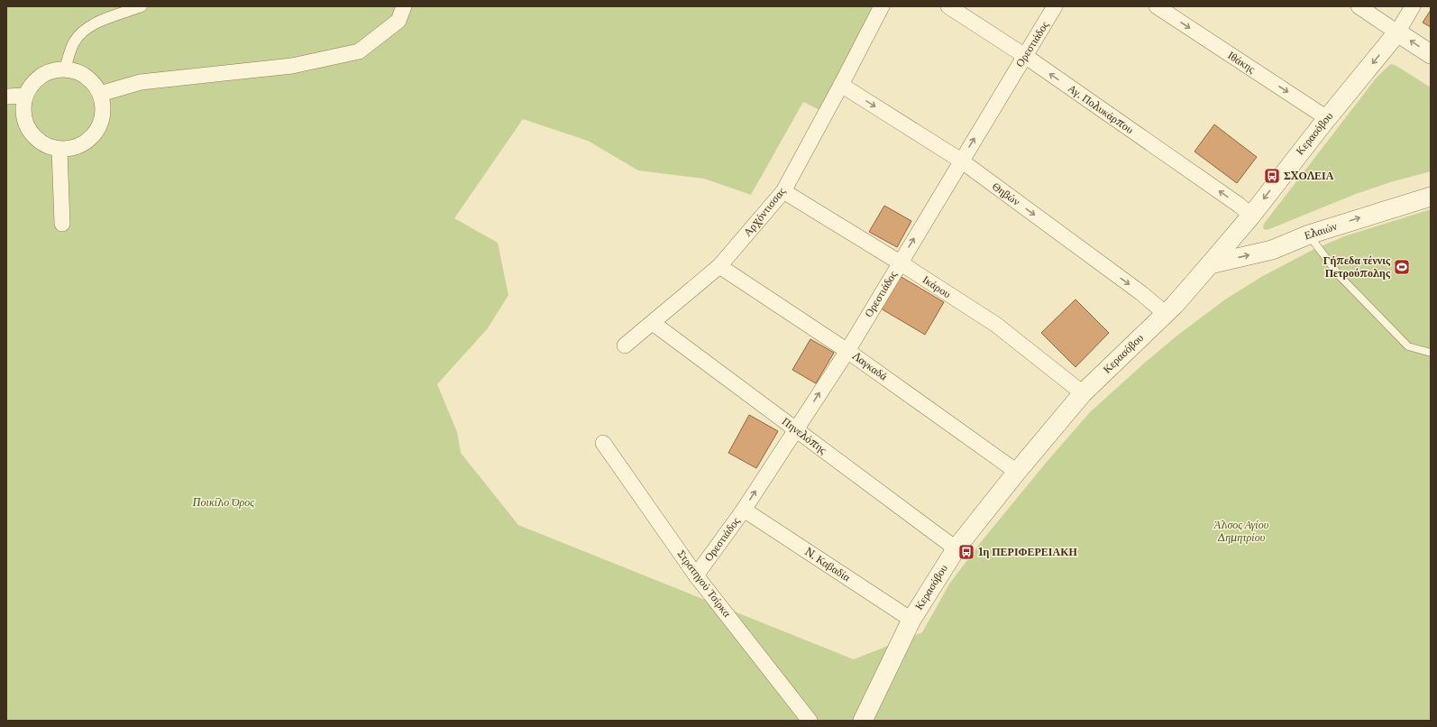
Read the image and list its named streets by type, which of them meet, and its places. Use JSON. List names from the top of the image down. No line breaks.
{"streets":{"street":["Ορεστιάδος","Ιθάκης","Αγ. Πολυκάρπου","Κερασόβου","Θηβών","Αρχόντισσας","Ελαιών","Ικάρου","Λαγκαδά","Πηνελόπης","N. Καβαδία","Στρατηγού Τσίρκα"]},"crossings":[["Ορεστιάδος","Αγ. Πολυκάρπου"],["Ορεστιάδος","Θηβών"],["Ορεστιάδος","Ικάρου"],["Ορεστιάδος","Λαγκαδά"],["Ορεστιάδος","Πηνελόπης"],["Ορεστιάδος","N. Καβαδία"],["Ορεστιάδος","Στρατηγού Τσίρκα"],["Ιθάκης","Κερασόβου"],["Αγ. Πολυκάρπου","Κερασόβου"],["Κερασόβου","Θηβών"],["Κερασόβου","Ελαιών"],["Κερασόβου","Ικάρου"],["Κερασόβου","Λαγκαδά"],["Κερασόβου","Πηνελόπης"],["Κερασόβου","N. Καβαδία"],["Θηβών","Αρχόντισσας"],["Αρχόντισσας","Ικάρου"],["Αρχόντισσας","Λαγκαδά"],["Αρχόντισσας","Πηνελόπης"]],"one_way":["Ορεστιάδος","Ιθάκης","Αγ. Πολυκάρπου","Θηβών","Ελαιών"],"parks":["Ποικίλο Όρος","Άλσος Αγίου Δημητρίου"],"places":{"bus stop":["ΣΧΟΛΕΙΑ","1η ΠΕΡΙΦΕΡΕΙΑΚΗ"],"sports":["Γήπεδα τέννις Πετρούπολης"]}}
